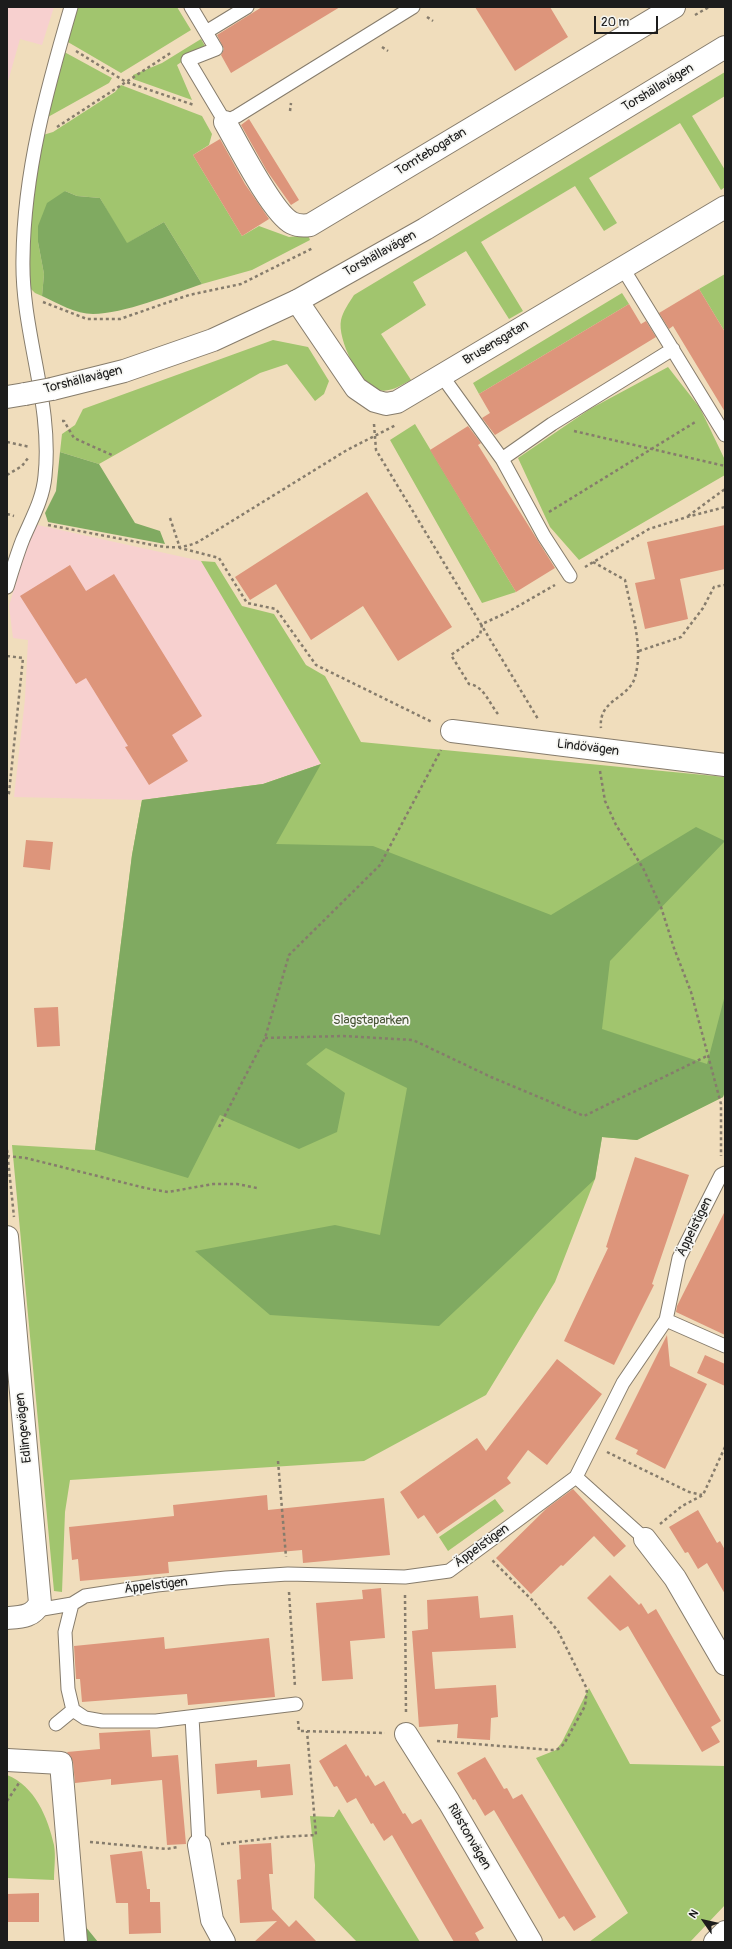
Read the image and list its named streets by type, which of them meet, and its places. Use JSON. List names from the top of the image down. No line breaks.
{"streets":{"street":["Torshällavägen","Tomtebogatan","Brusensgatan","Lindövägen","Edlingevägen","Ribstonvägen"],"lane":["Äppelstigen"]},"crossings":[["Äppelstigen","Edlingevägen"]],"parks":["Slagstaparken"],"scale_bar":"20 m","north":"top left"}
